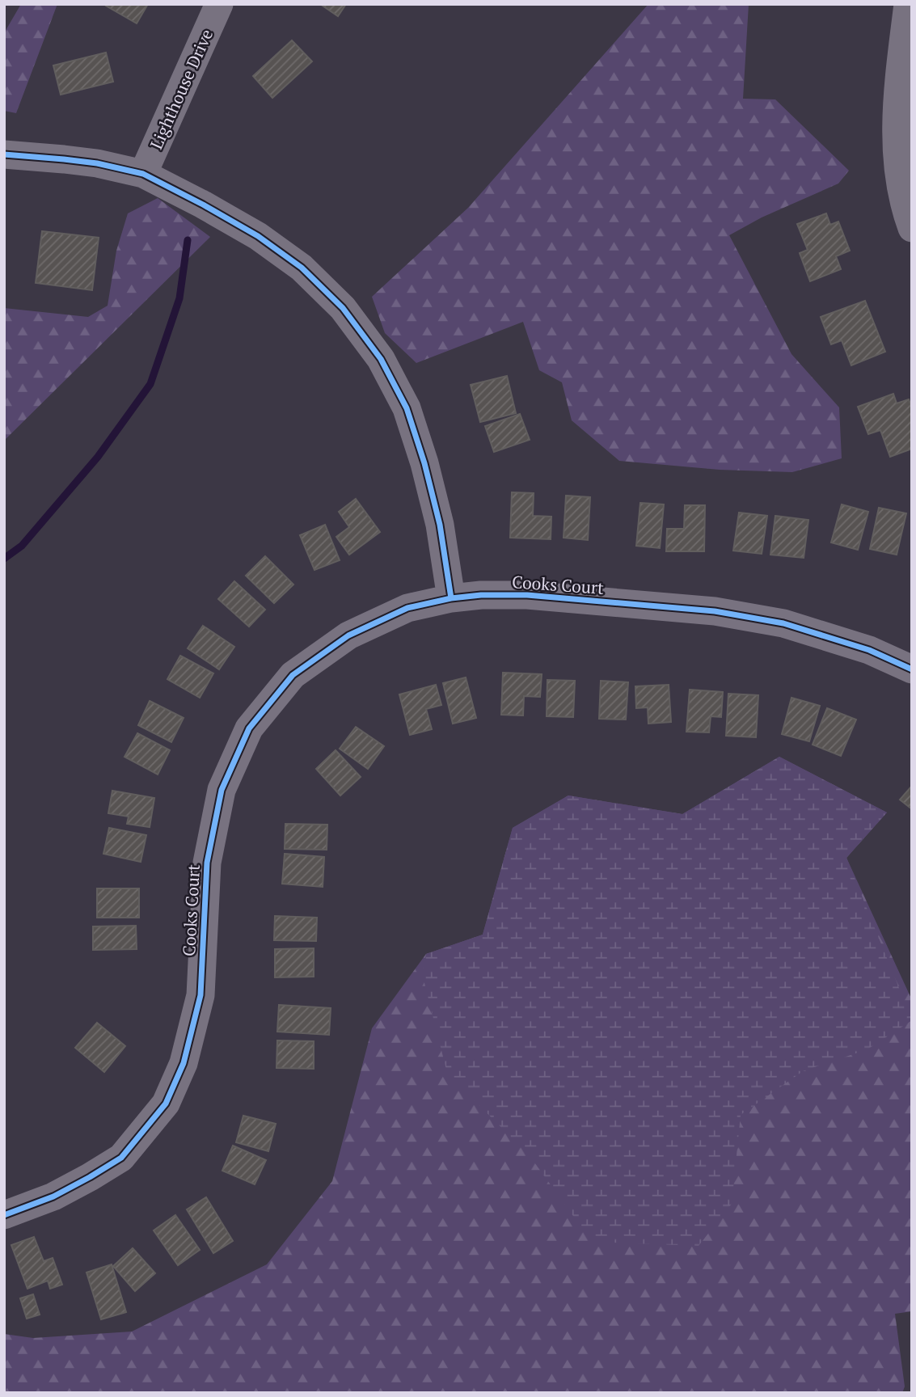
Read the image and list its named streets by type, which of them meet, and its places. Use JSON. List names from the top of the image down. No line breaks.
{"streets":{"street":["Lighthouse Drive","Cooks Court"]}}
